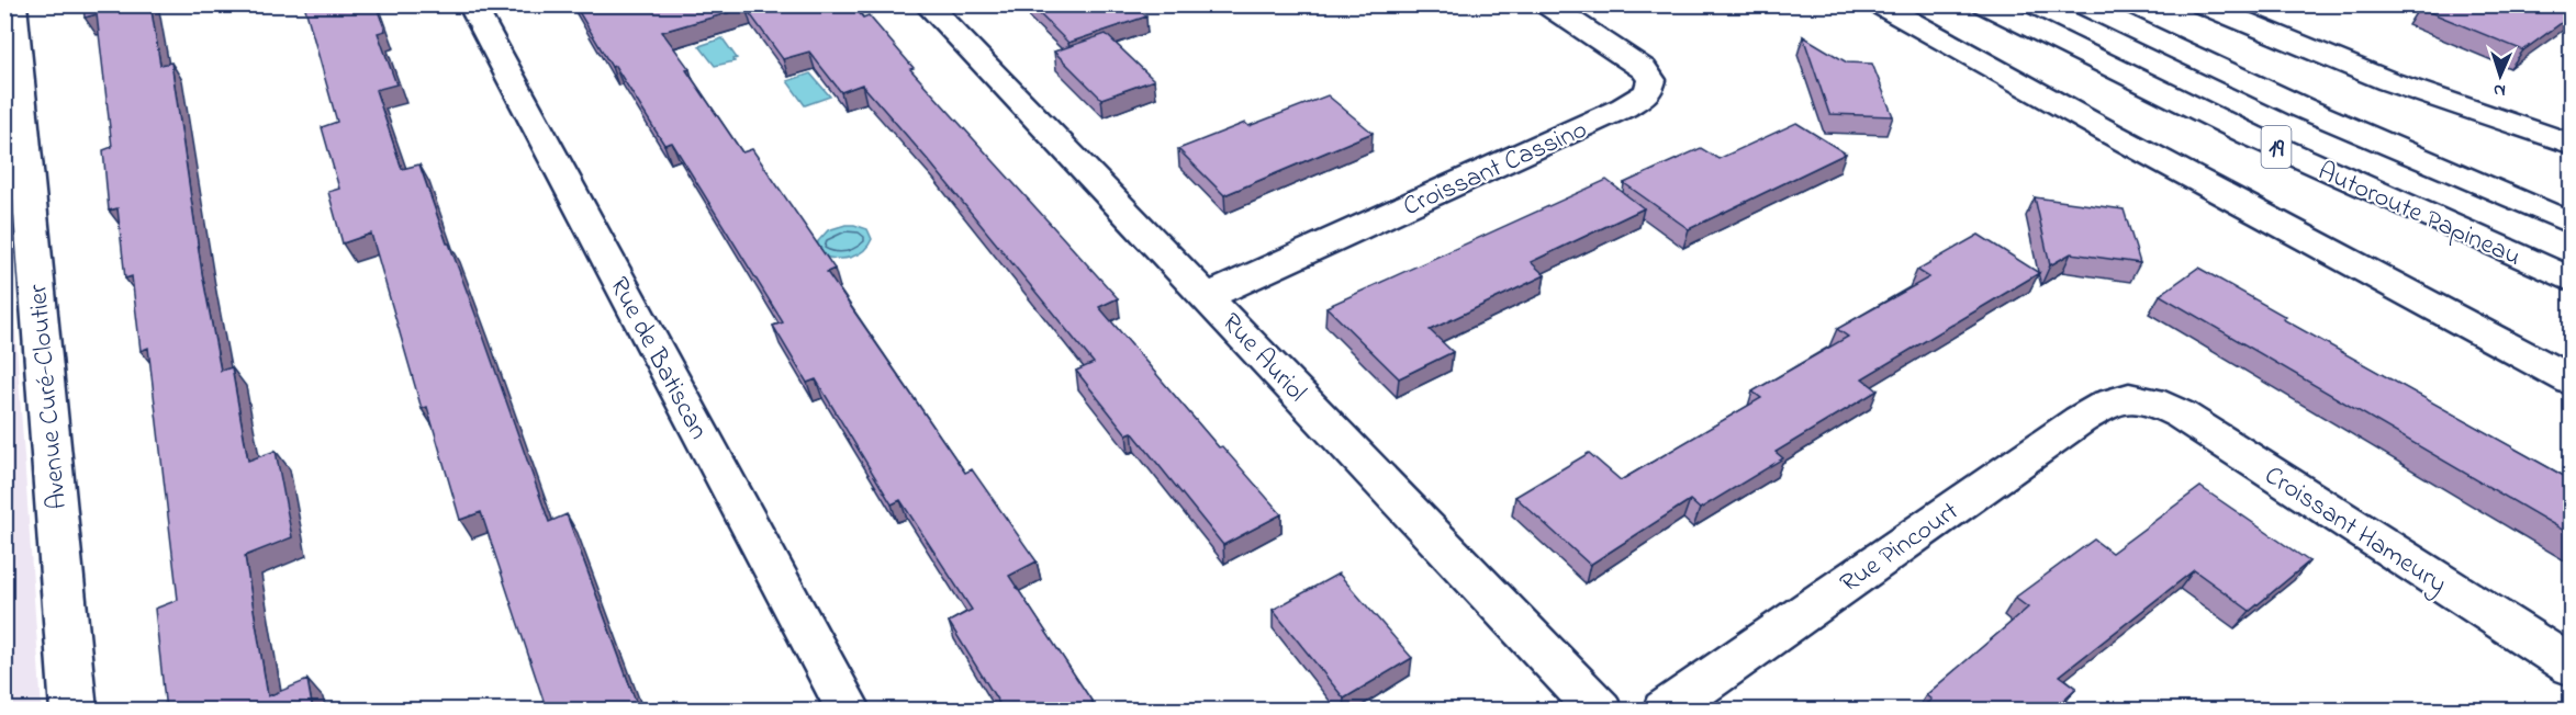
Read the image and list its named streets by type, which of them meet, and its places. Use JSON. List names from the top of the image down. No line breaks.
{"streets":{"main road":["19","Croissant Cassino","Autoroute Papineau","Rue Auriol","Rue de Batiscan","Avenue Curé-Cloutier","Croissant Hameury","Rue Pincourt"]},"crossings":[["Croissant Cassino","Rue Auriol"],["Croissant Hameury","Rue Pincourt"]],"north":"bottom"}
